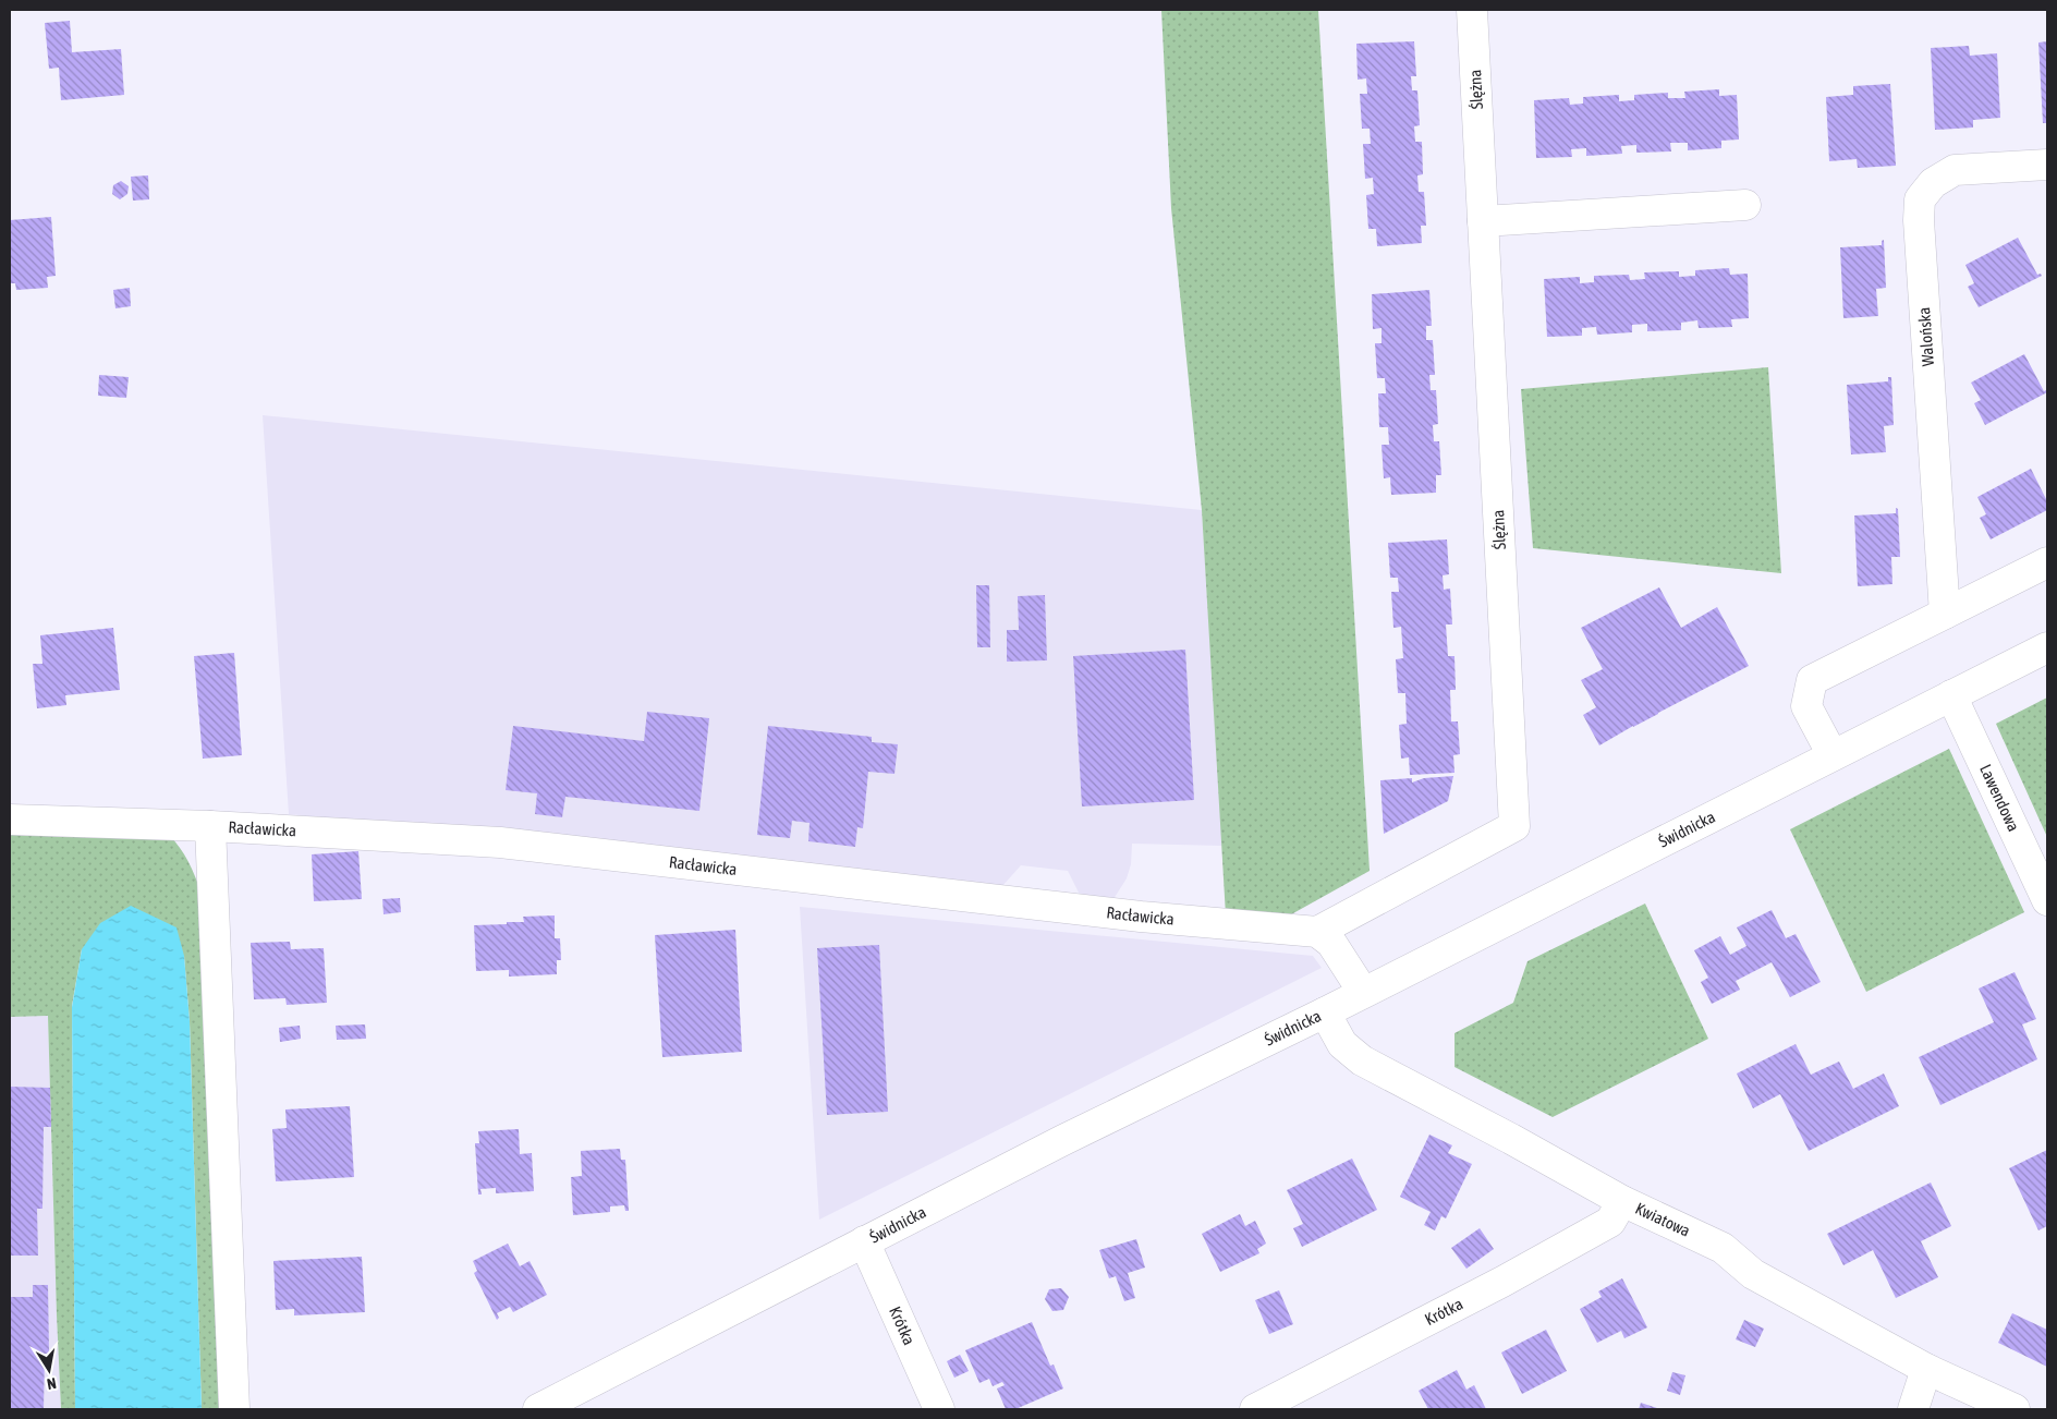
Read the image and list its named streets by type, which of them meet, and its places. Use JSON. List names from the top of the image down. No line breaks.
{"streets":{"street":["Ślężna","Walońska","Lawendowa","Racławicka","Świdnicka","Kwiatowa","Krótka"]},"crossings":[["Ślężna","Racławicka"],["Lawendowa","Świdnicka"],["Świdnicka","Kwiatowa"],["Świdnicka","Krótka"],["Kwiatowa","Krótka"]],"north":"bottom"}
